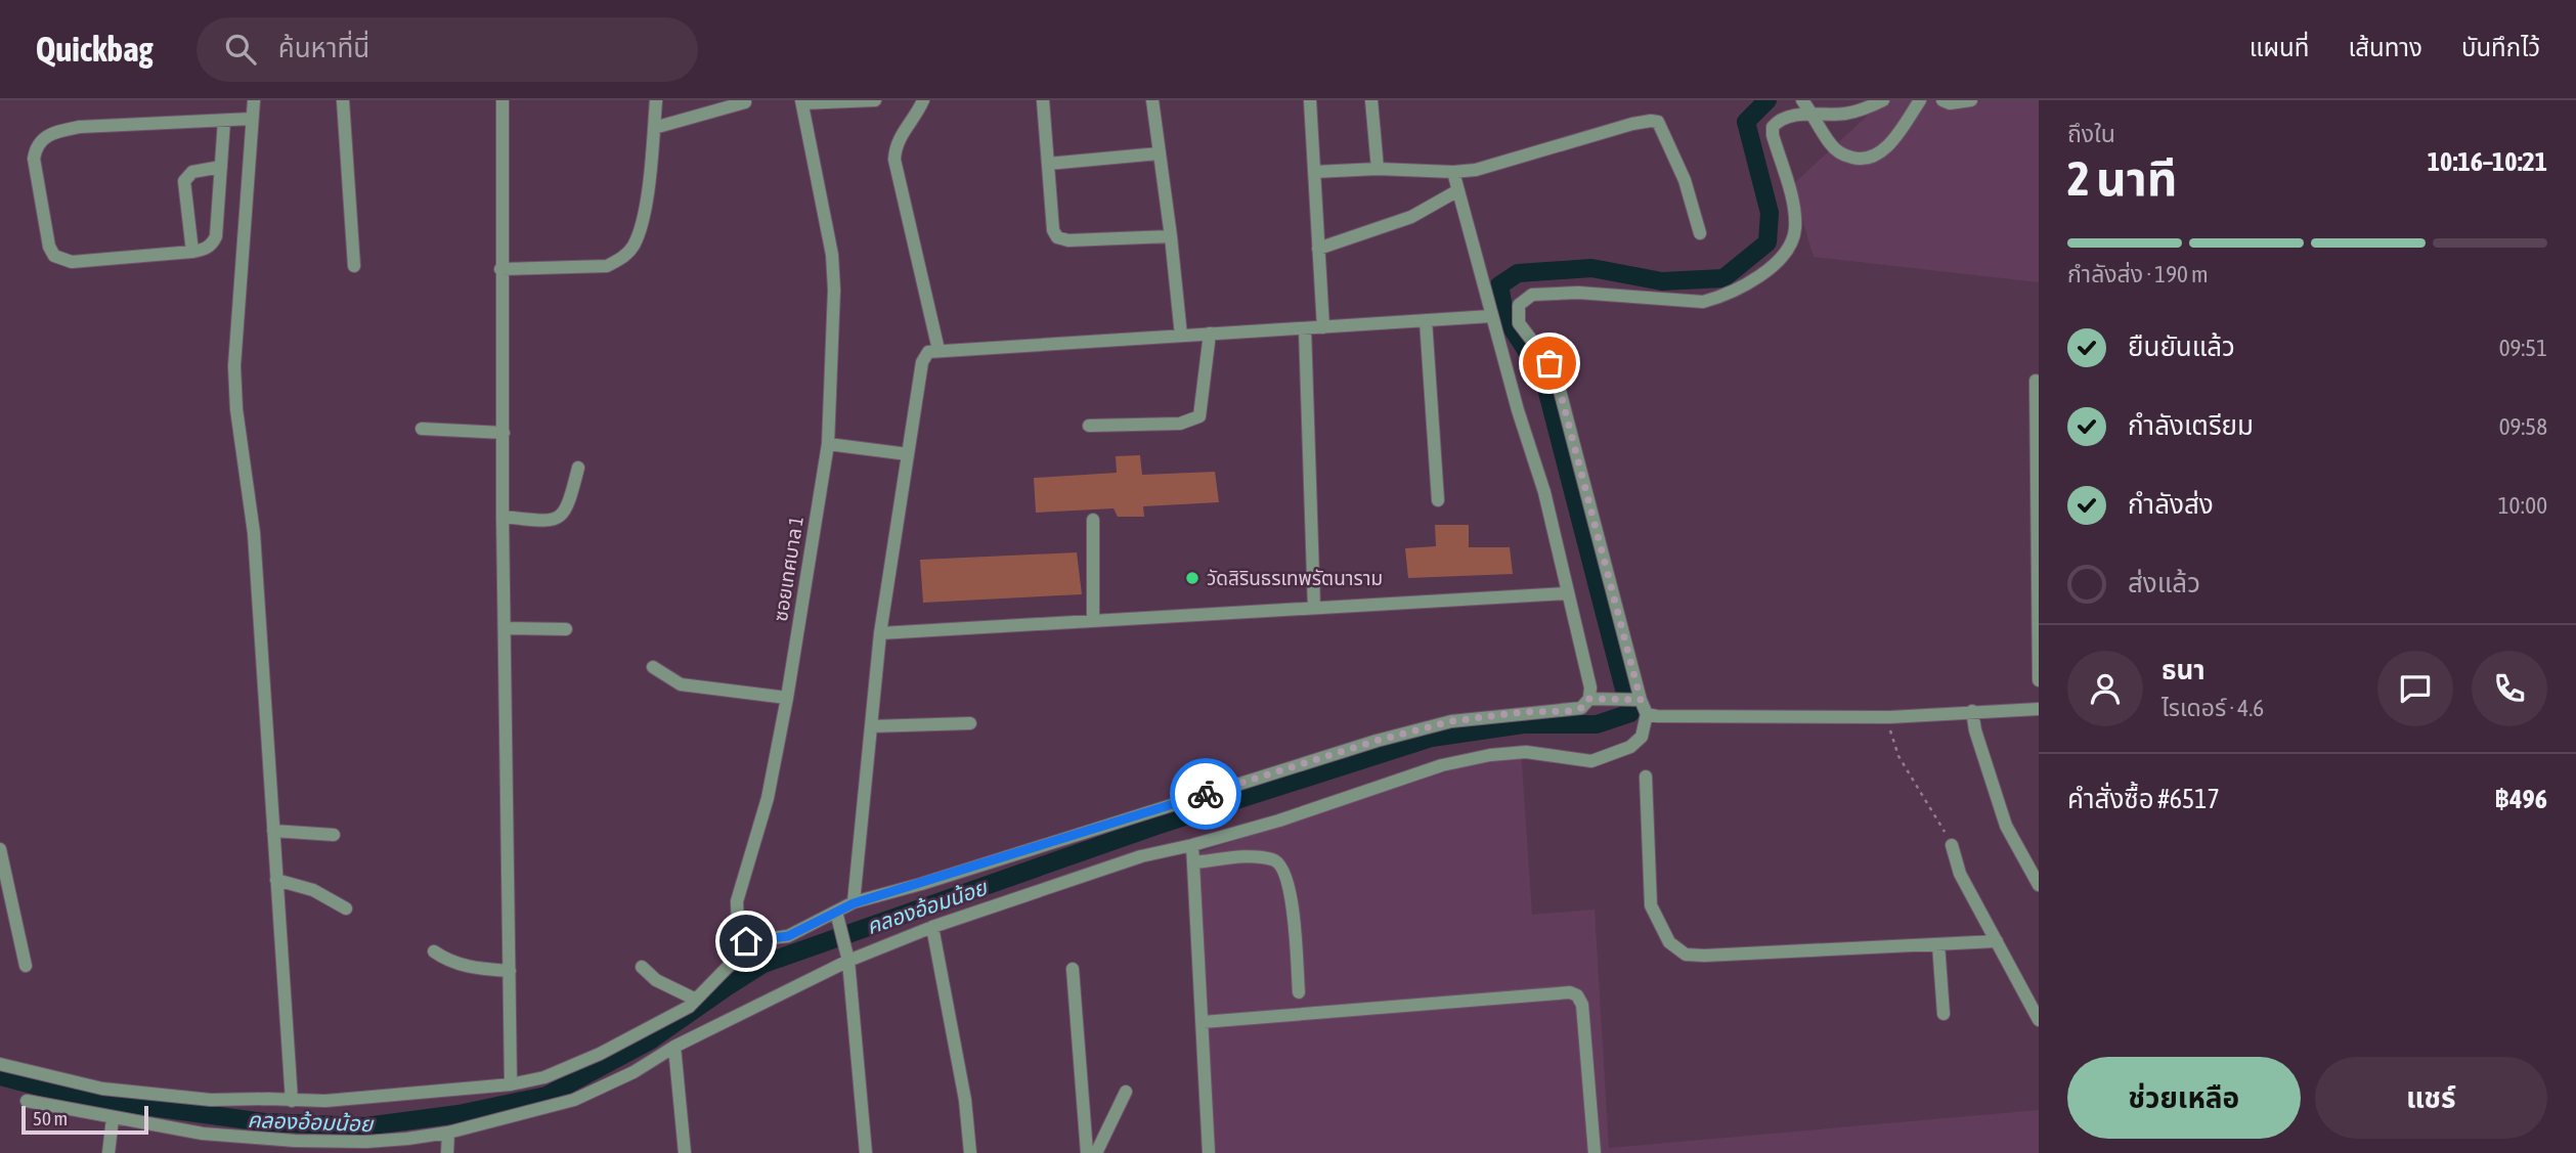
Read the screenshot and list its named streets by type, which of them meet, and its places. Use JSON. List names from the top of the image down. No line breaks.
{"streets":{"street":["ซอยเทศบาล 1"]},"water":["คลองอ้อมน้อย"],"places":["วัดสิรินธรเทพรัตนาราม"],"scale_bar":"50 m","page":{"header":"Quickbag","search":"ค้นหาที่นี่","nav":["แผนที่","เส้นทาง","บันทึกไว้"],"heading":["2 นาที","ถึงใน","10:16–10:21"],"panel":["ธนา","ไรเดอร์ · 4.6","คำสั่งซื้อ #6517","฿496"],"bar":"กำลังส่ง · 190 m","list":[["ยืนยันแล้ว","09:51"],["กำลังเตรียม","09:58"],["กำลังส่ง","10:00"],"ส่งแล้ว"],"buttons":["ช่วยเหลือ","แชร์"],"scale":"50 m"}}
